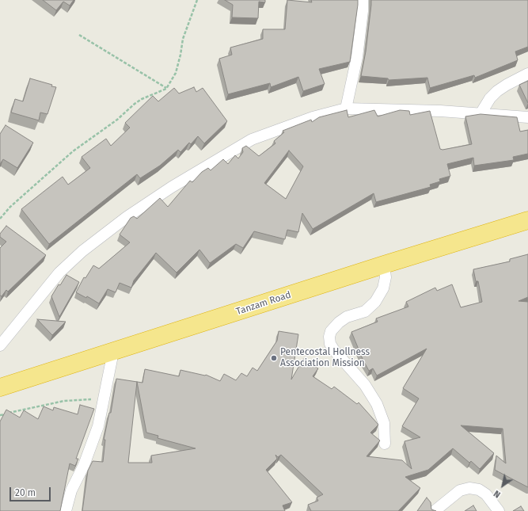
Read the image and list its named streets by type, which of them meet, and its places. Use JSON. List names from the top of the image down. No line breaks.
{"streets":{"highway":["Tanzam Road"]},"places":["Pentecostal Hollness Association Mission"],"scale_bar":"20 m","north":"bottom left"}
